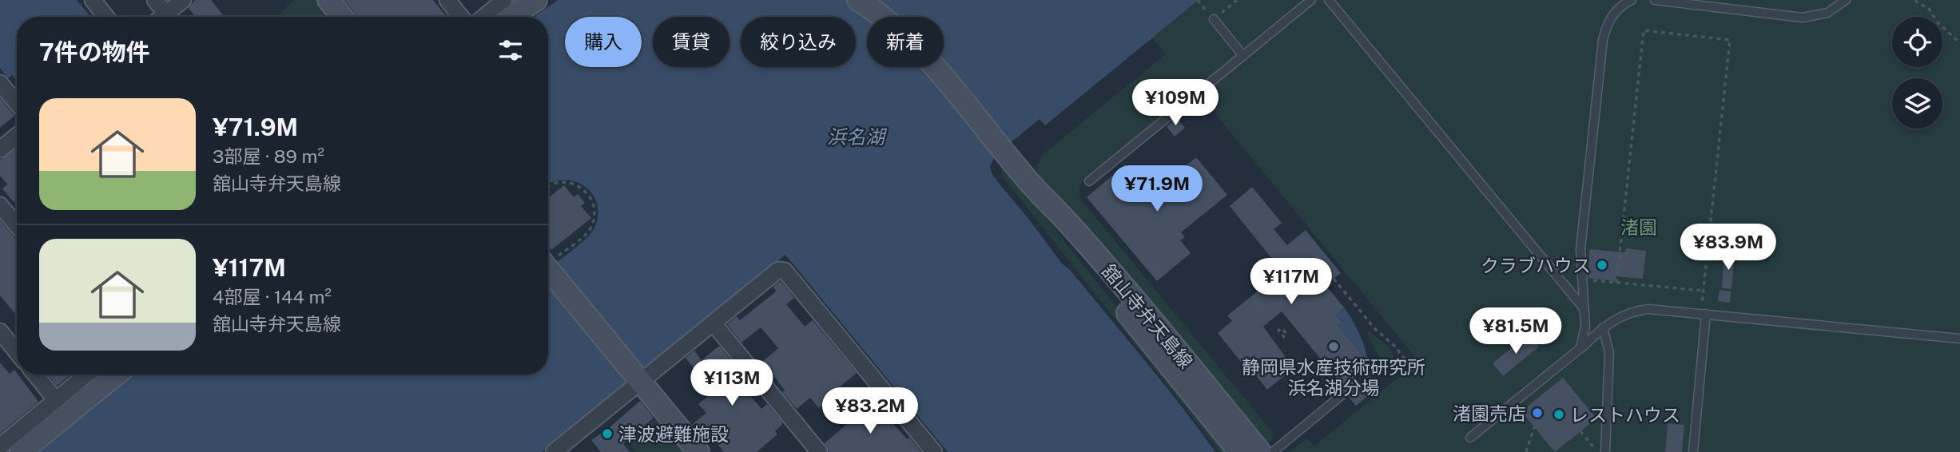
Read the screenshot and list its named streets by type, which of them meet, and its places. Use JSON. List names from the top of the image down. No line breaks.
{"streets":{"main road":["舘山寺弁天島線"]},"water":["浜名湖"],"parks":["渚園"],"places":["クラブハウス","静岡県水産技術研究所 浜名湖分場","渚園売店","レストハウス","津波避難施設"],"page":{"chip":["購入","賃貸","絞り込み","新着"],"heading":"7件の物件","price":["¥109M","¥71.9M","¥83.9M","¥117M","¥81.5M","¥113M","¥83.2M"],"list":[{"name":"¥71.9M","note":"3部屋 · 89 m² · 舘山寺弁天島線"},{"name":"¥117M","note":"4部屋 · 144 m² · 舘山寺弁天島線"}]}}
